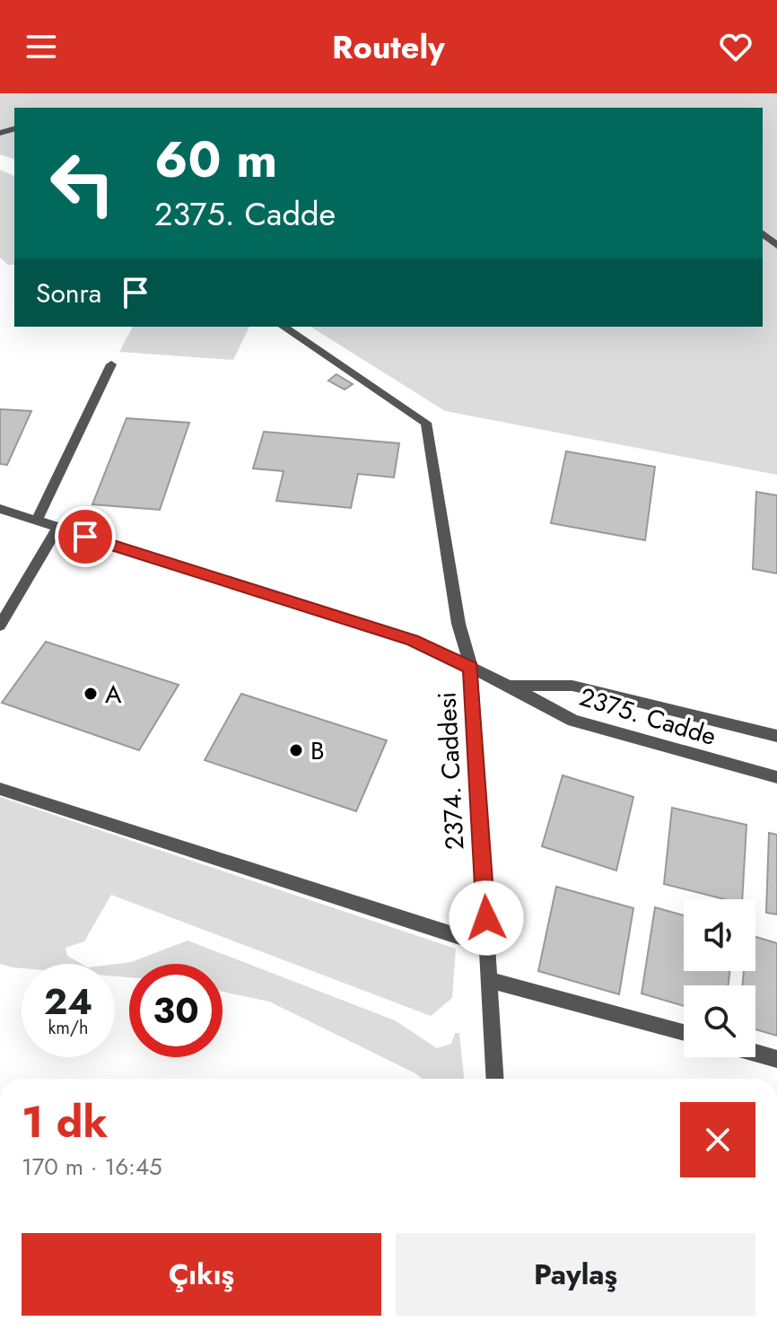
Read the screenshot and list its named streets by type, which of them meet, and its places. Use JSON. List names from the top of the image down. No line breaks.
{"streets":{"street":["2375. Cadde","2374. Caddesi"]},"crossings":[["2375. Cadde","2374. Caddesi"]],"places":["A","B"],"page":{"header":"Routely","turn":["60 m","2375. Cadde"],"then":"Sonra","speed":"24 km/h","limit":"30","heading":["1 dk","170 m · 16:45"],"buttons":["Çıkış","Paylaş"]}}
